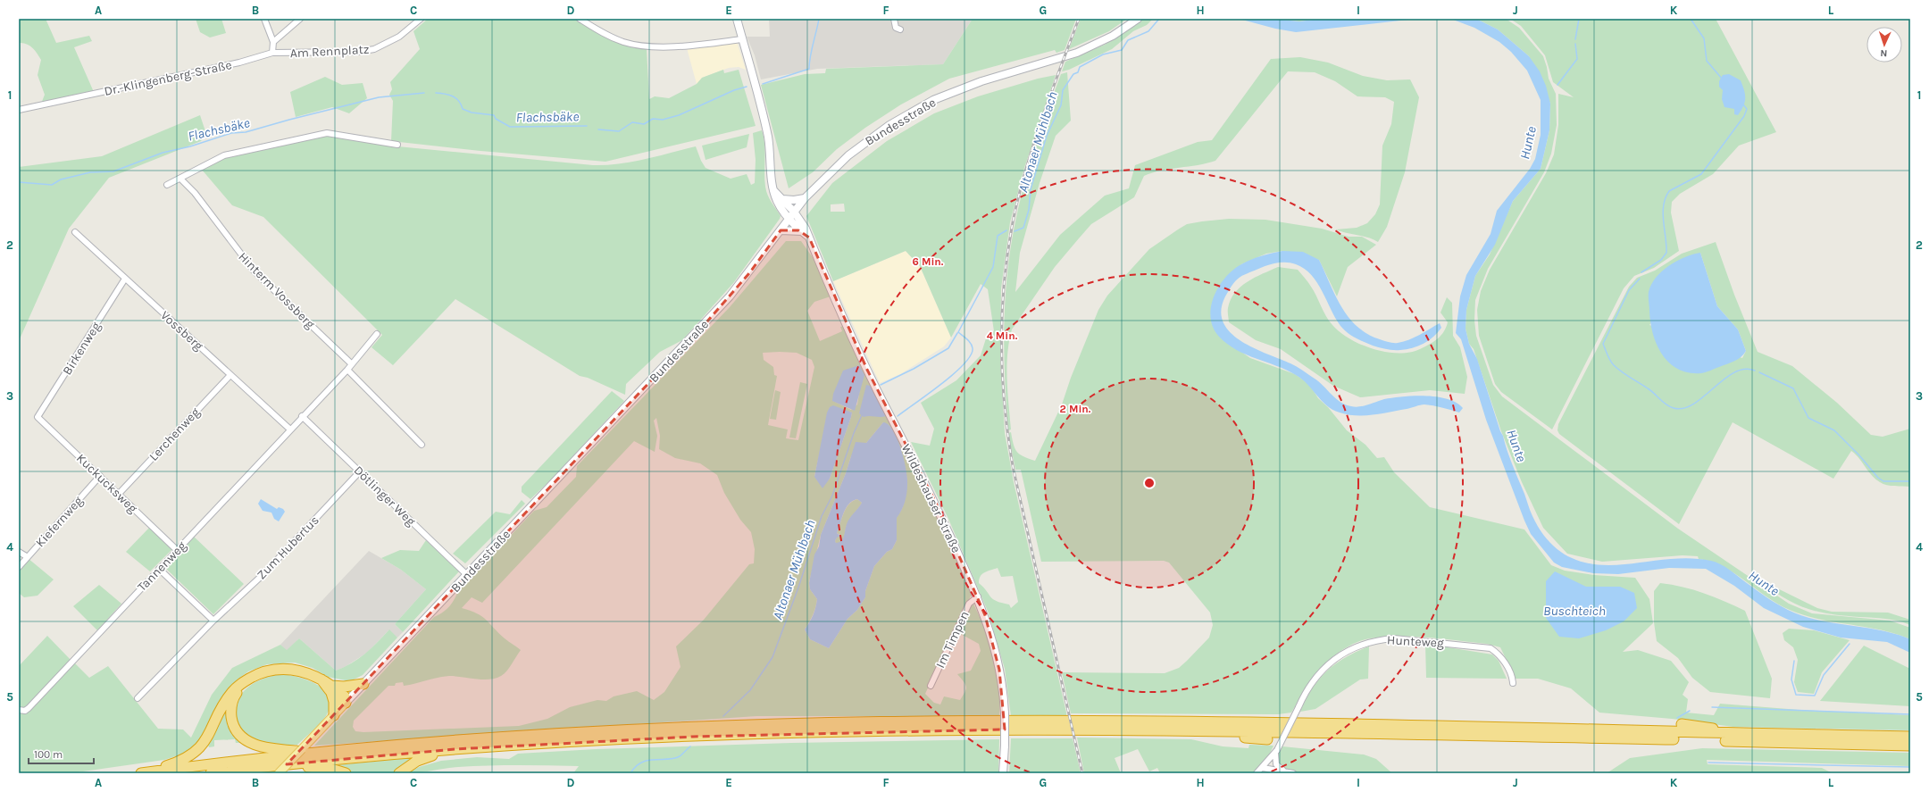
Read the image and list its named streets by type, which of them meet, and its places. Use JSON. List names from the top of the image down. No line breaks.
{"streets":{"main road":["Bundesstraße","Wildeshauser Straße"],"street":["Am Rennplatz","Dr.-Klingenberg-Straße","Hinterm Vossberg","Vossberg","Birkenweg","Lerchenweg","Kuckucksweg","Dötlinger Weg","Kiefernweg","Zum Hubertus","Tannenweg","Im Timpen","Hunteweg"]},"crossings":[["Am Rennplatz","Dr.-Klingenberg-Straße"],["Bundesstraße","Dötlinger Weg"],["Bundesstraße","Wildeshauser Straße"],["Vossberg","Birkenweg"],["Vossberg","Lerchenweg"],["Vossberg","Tannenweg"],["Birkenweg","Kuckucksweg"],["Lerchenweg","Kuckucksweg"],["Kuckucksweg","Kiefernweg"],["Kuckucksweg","Tannenweg"],["Dötlinger Weg","Zum Hubertus"],["Dötlinger Weg","Tannenweg"],["Wildeshauser Straße","Im Timpen"]],"water":["Flachsbäke","Altonaer Mühlbach","Hunte","Buschteich"],"scale_bar":"100 m","north":"bottom","grid":{"columns":["A","B","C","D","E","F","G","H","I","J","K","L"],"rows":["1","2","3","4","5"]},"rings":["6 Min.","4 Min.","2 Min."]}
